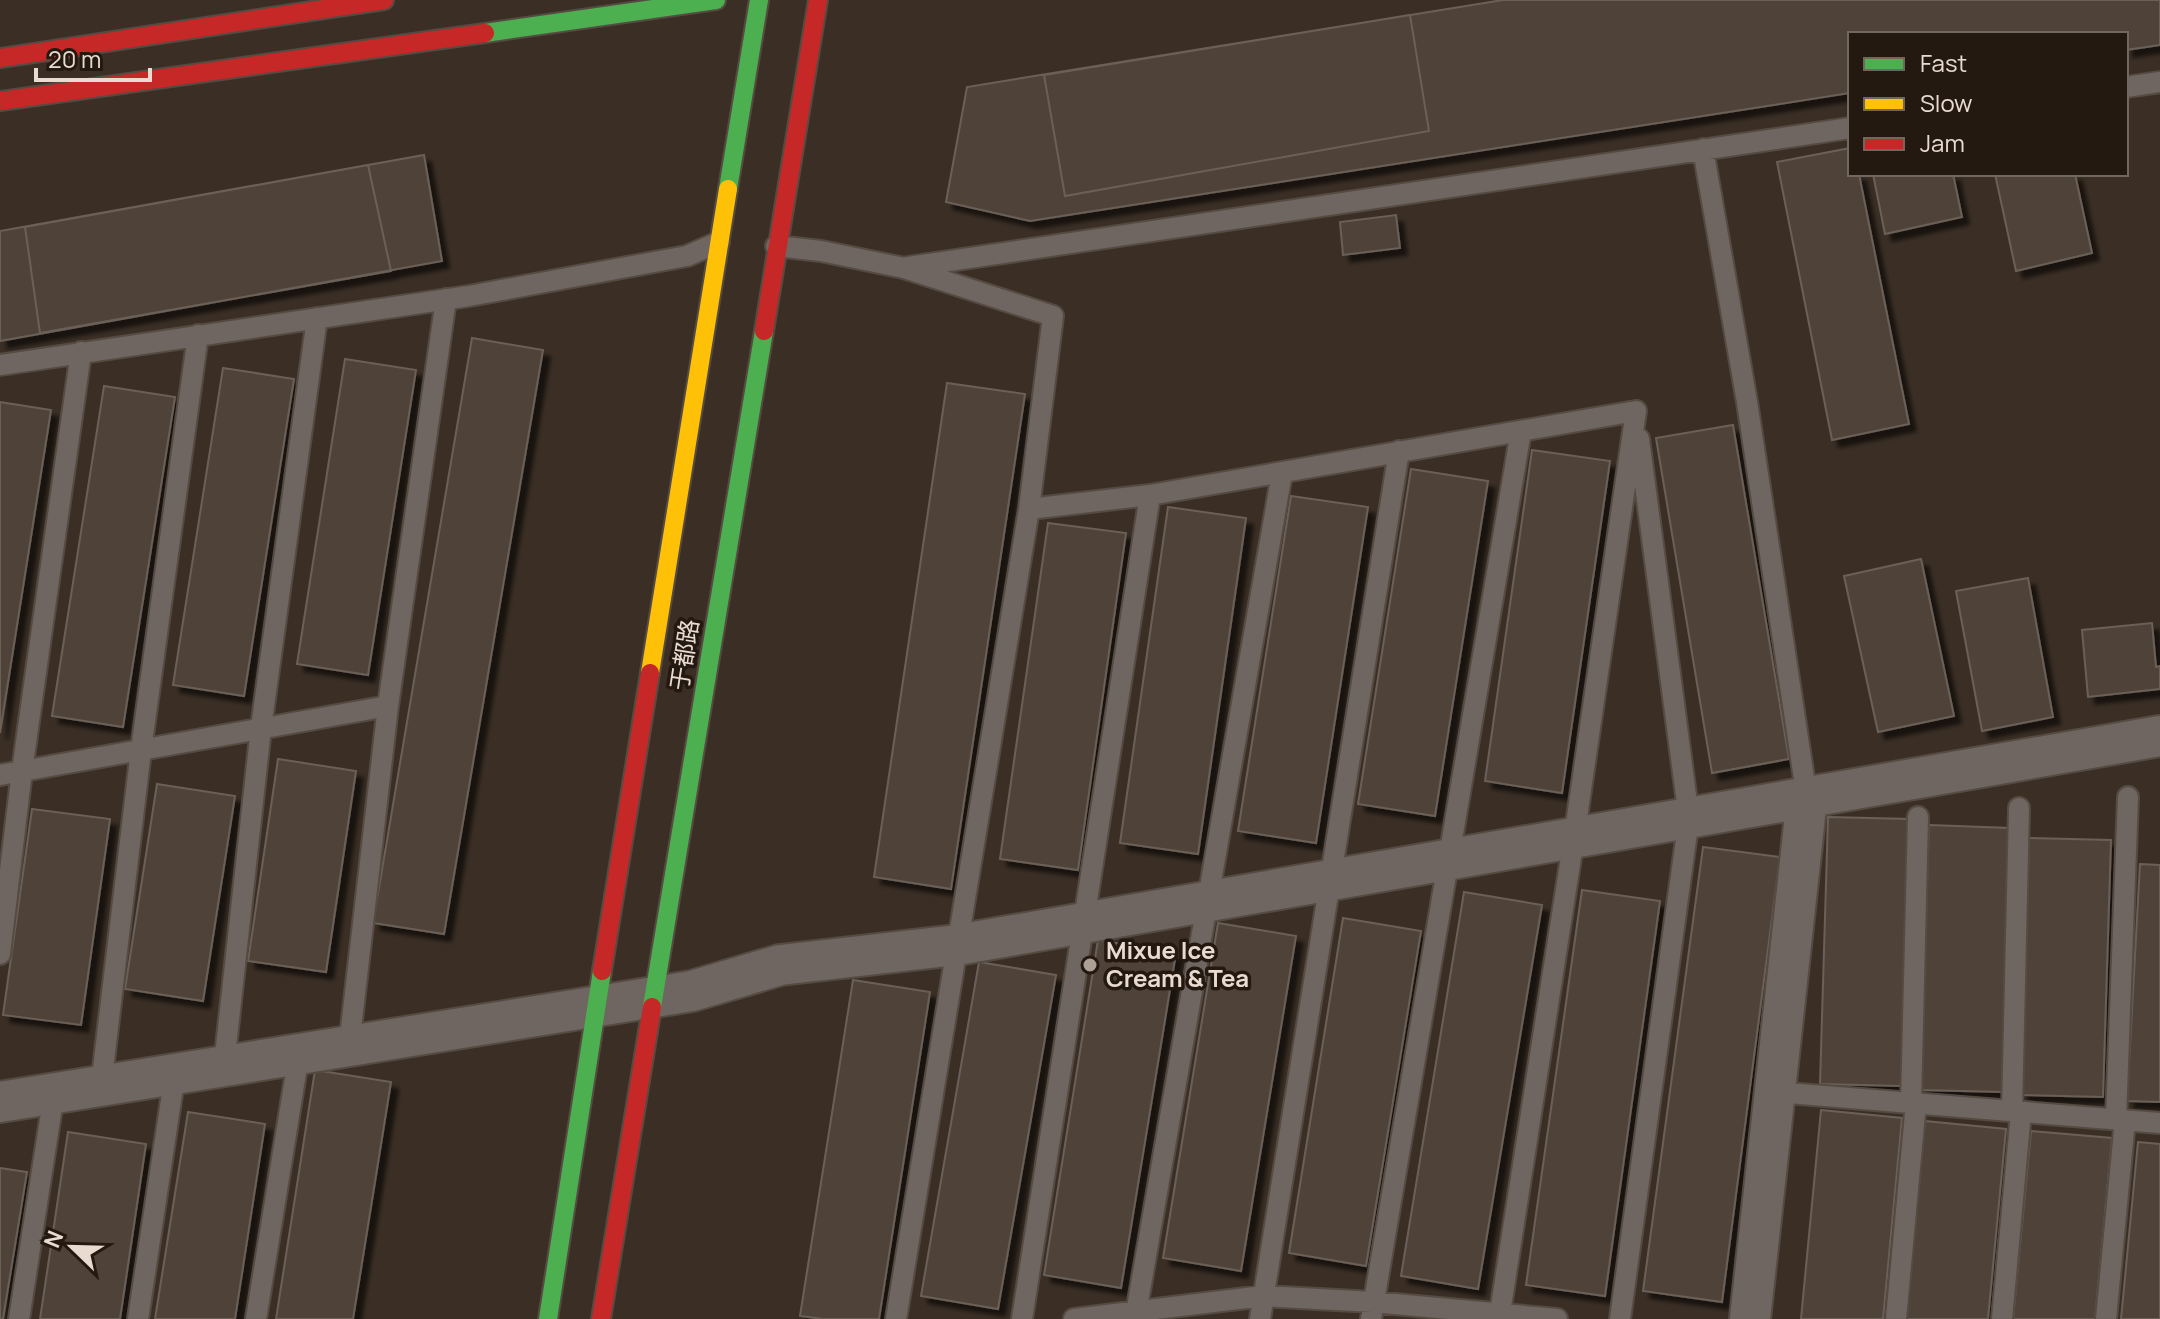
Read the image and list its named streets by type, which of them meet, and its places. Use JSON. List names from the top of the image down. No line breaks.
{"streets":{"main road":["于都路"]},"places":["Mixue Ice Cream & Tea"],"legend":["Fast","Slow","Jam"],"scale_bar":"20 m","north":"top left"}
